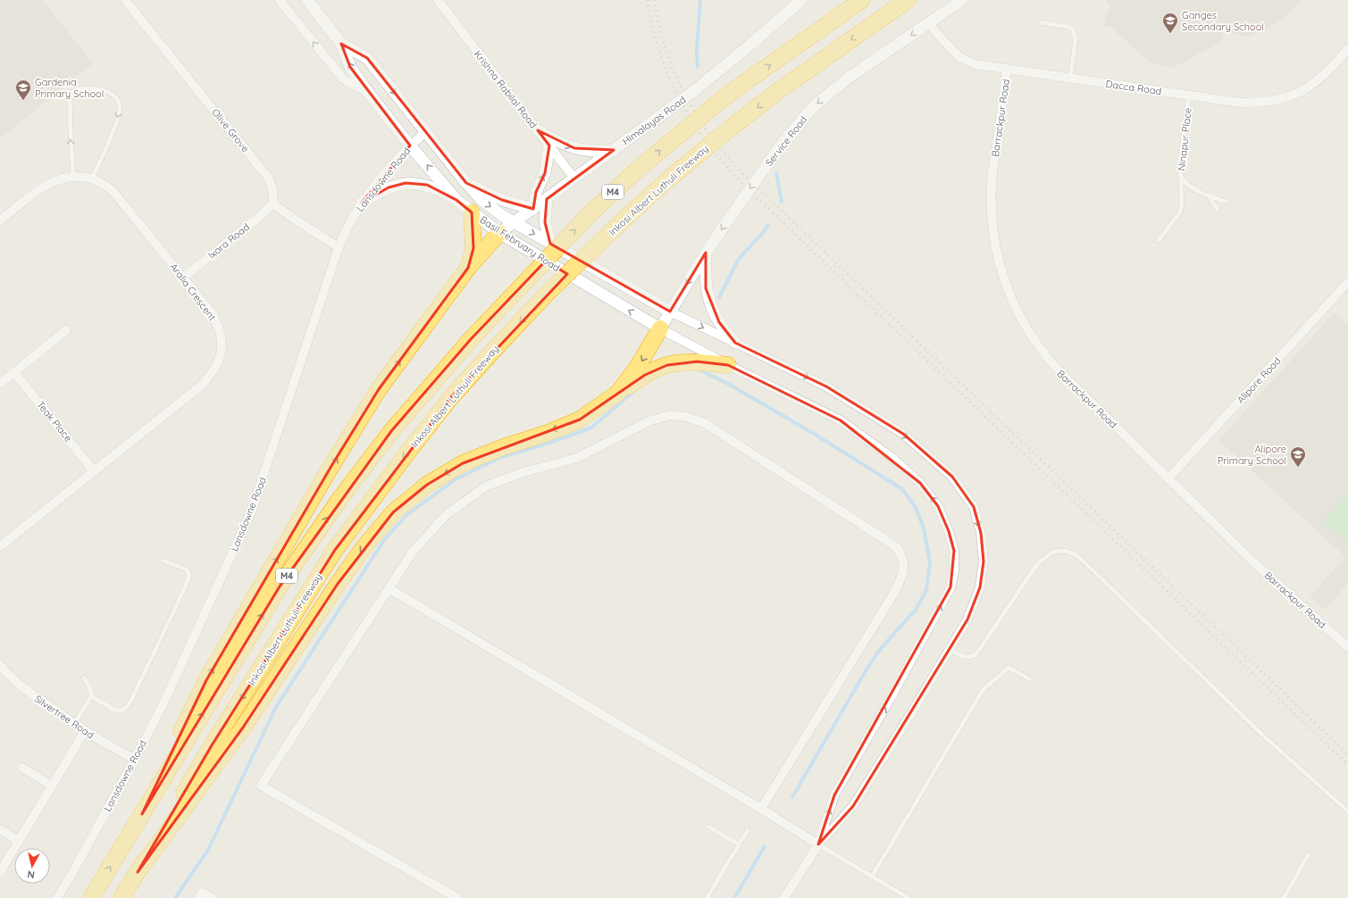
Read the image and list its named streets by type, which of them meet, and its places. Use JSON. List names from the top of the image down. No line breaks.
{"streets":{"highway":["Inkosi Albert Luthuli Freeway","M4"],"street":["Dacca Road","Krishna Rabilal Road","Barrackpur Road","Himalayas Road","Olive Grove","Service Road","Lansdowne Road","Ixora Road","Basil February Road","Aralia Crescent","Alipore Road","Teak Place","Silvertree Road"],"lane":["Ninapur Place"]},"crossings":[["Dacca Road","Barrackpur Road"],["Dacca Road","Ninapur Place"],["Dacca Road","Service Road"],["Krishna Rabilal Road","Himalayas Road"],["Barrackpur Road","Alipore Road"],["Himalayas Road","Basil February Road"],["Olive Grove","Ixora Road"],["Service Road","Basil February Road"],["Lansdowne Road","Basil February Road"],["Lansdowne Road","Silvertree Road"],["Ixora Road","Aralia Crescent"],["Aralia Crescent","Teak Place"]],"one_way":["Service Road"],"places":{"school or university":["Ganges Secondary School","Gardenia Primary School","Alipore Primary School"]},"north":"bottom"}
